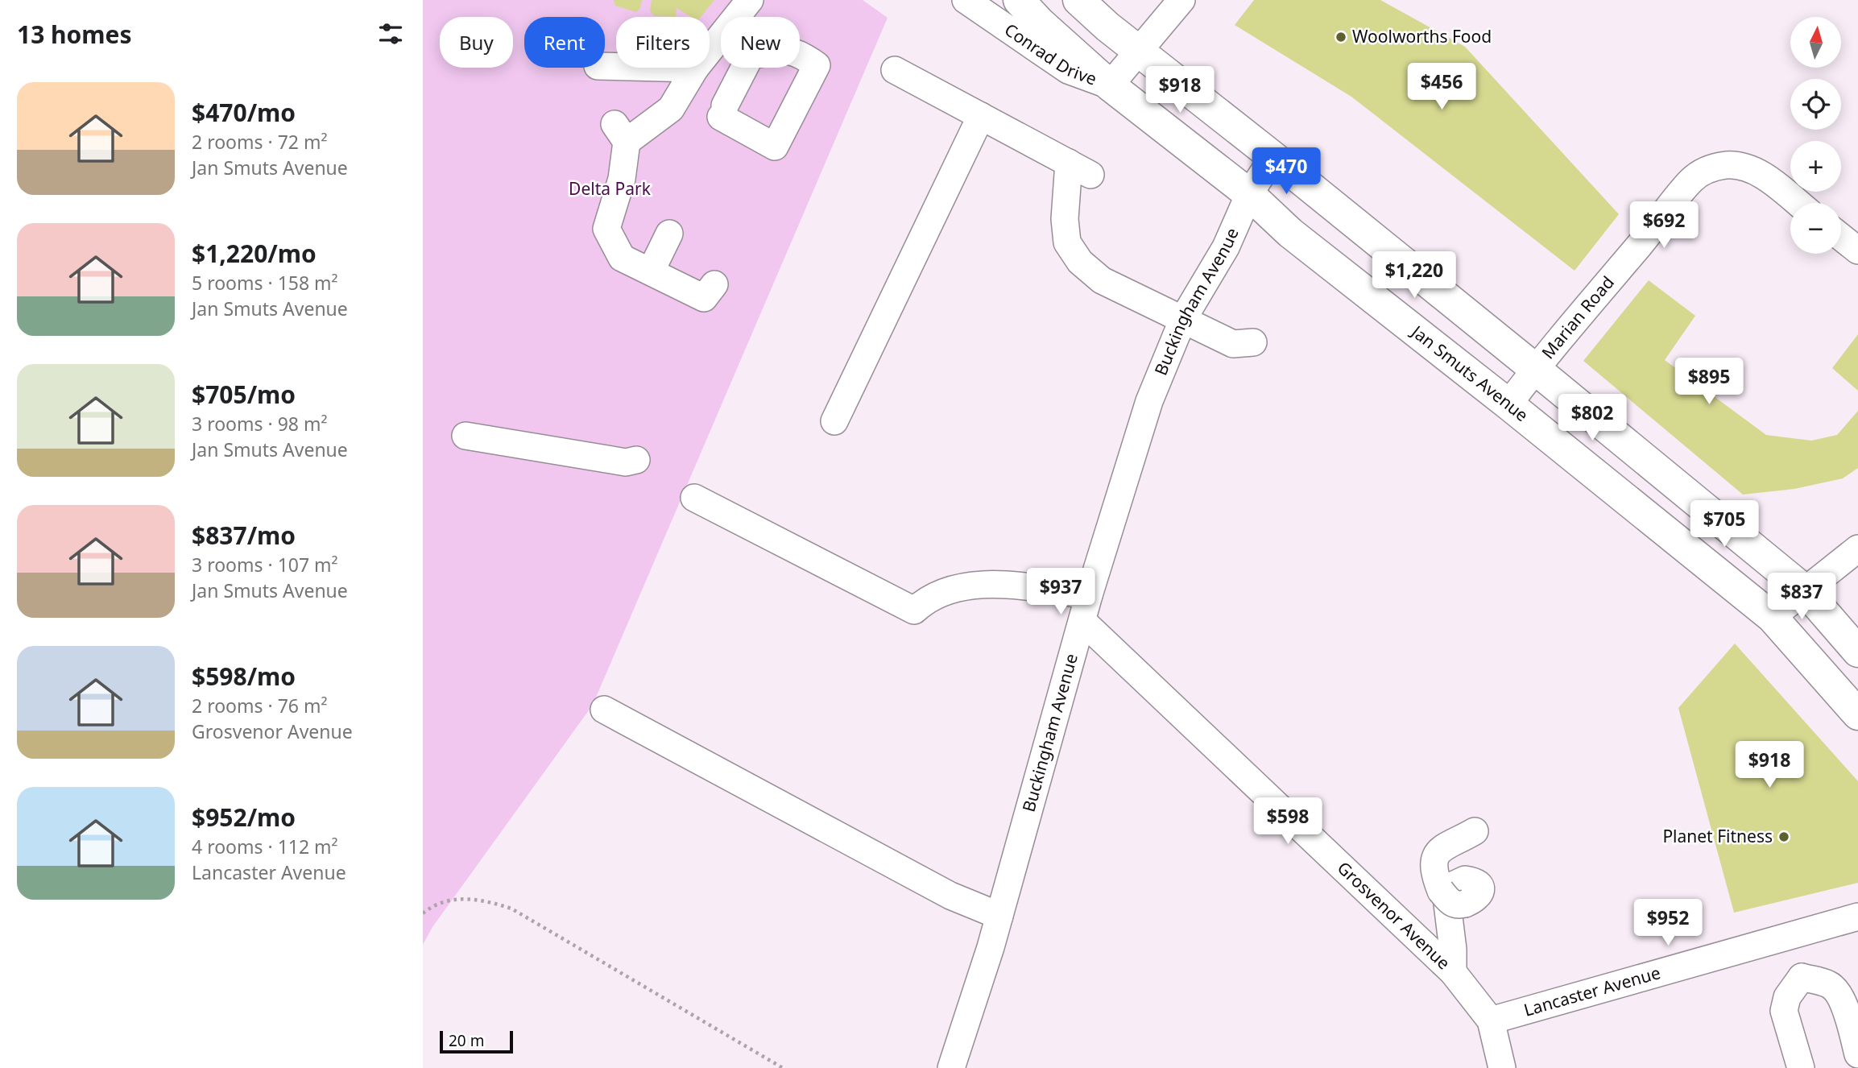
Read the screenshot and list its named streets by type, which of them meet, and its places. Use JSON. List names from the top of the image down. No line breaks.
{"streets":{"main road":["Jan Smuts Avenue"],"street":["Conrad Drive","Buckingham Avenue","Marian Road","Grosvenor Avenue","Lancaster Avenue"]},"crossings":[["Conrad Drive","Jan Smuts Avenue"],["Buckingham Avenue","Jan Smuts Avenue"],["Buckingham Avenue","Grosvenor Avenue"],["Marian Road","Jan Smuts Avenue"],["Grosvenor Avenue","Lancaster Avenue"]],"parks":["Delta Park"],"places":["Woolworths Food","Planet Fitness"],"scale_bar":"20 m","north":"top","page":{"heading":"13 homes","map_buttons":["+","−"],"chip":["Buy","Rent","Filters","New"],"price":["$456","$918","$470","$692","$1,220","$895","$802","$705","$937","$837","$918","$598","$952"],"list":[{"name":"$470/mo","note":"2 rooms · 72 m² · Jan Smuts Avenue"},{"name":"$1,220/mo","note":"5 rooms · 158 m² · Jan Smuts Avenue"},{"name":"$705/mo","note":"3 rooms · 98 m² · Jan Smuts Avenue"},{"name":"$837/mo","note":"3 rooms · 107 m² · Jan Smuts Avenue"},{"name":"$598/mo","note":"2 rooms · 76 m² · Grosvenor Avenue"},{"name":"$952/mo","note":"4 rooms · 112 m² · Lancaster Avenue"}],"scale":"20 m"}}
